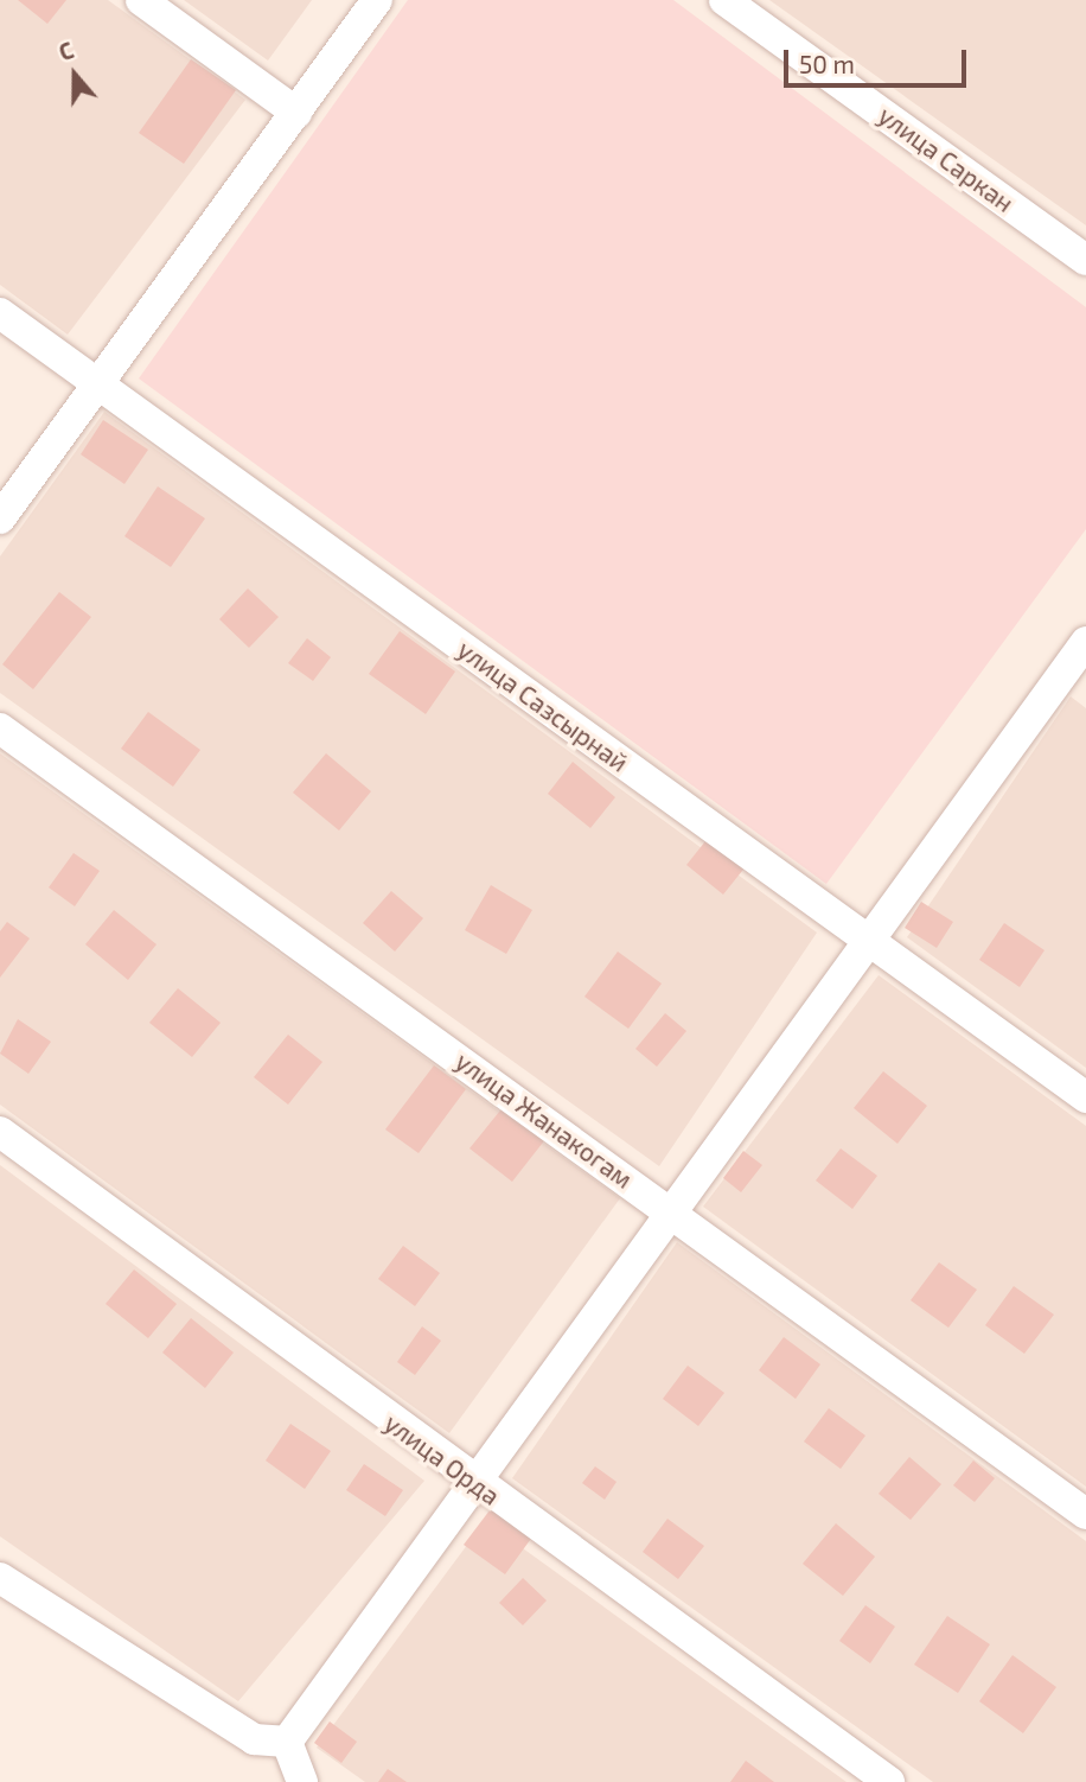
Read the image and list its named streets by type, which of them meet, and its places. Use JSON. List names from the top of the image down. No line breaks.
{"streets":{"street":["улица Саркан","улица Сазсырнай","улица Жанакогам","улица Орда"]},"scale_bar":"50 m","north":"top"}
